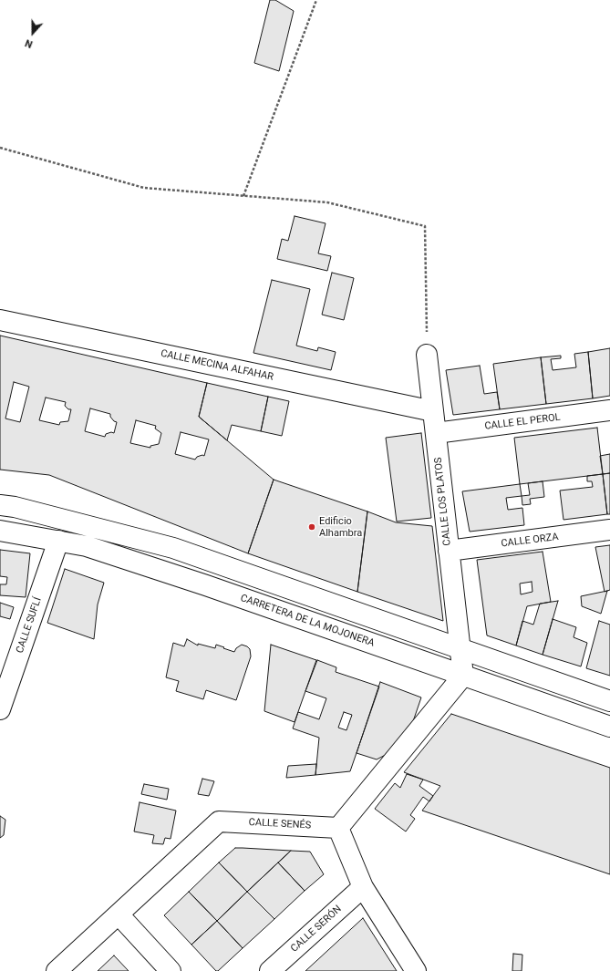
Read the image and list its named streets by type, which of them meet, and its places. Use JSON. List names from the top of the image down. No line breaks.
{"streets":{"street":["CALLE MECINA ALFAHAR","CALLE EL PEROL","CALLE LOS PLATOS","CALLE ORZA","CARRETERA DE LA MOJONERA","CALLE SUFLÍ","CALLE SENÉS","CALLE SERÓN"]},"crossings":[["CALLE MECINA ALFAHAR","CALLE LOS PLATOS"],["CALLE EL PEROL","CALLE LOS PLATOS"],["CALLE LOS PLATOS","CALLE ORZA"],["CARRETERA DE LA MOJONERA","CALLE SUFLÍ"]],"places":["Edificio Alhambra"],"north":"bottom"}
